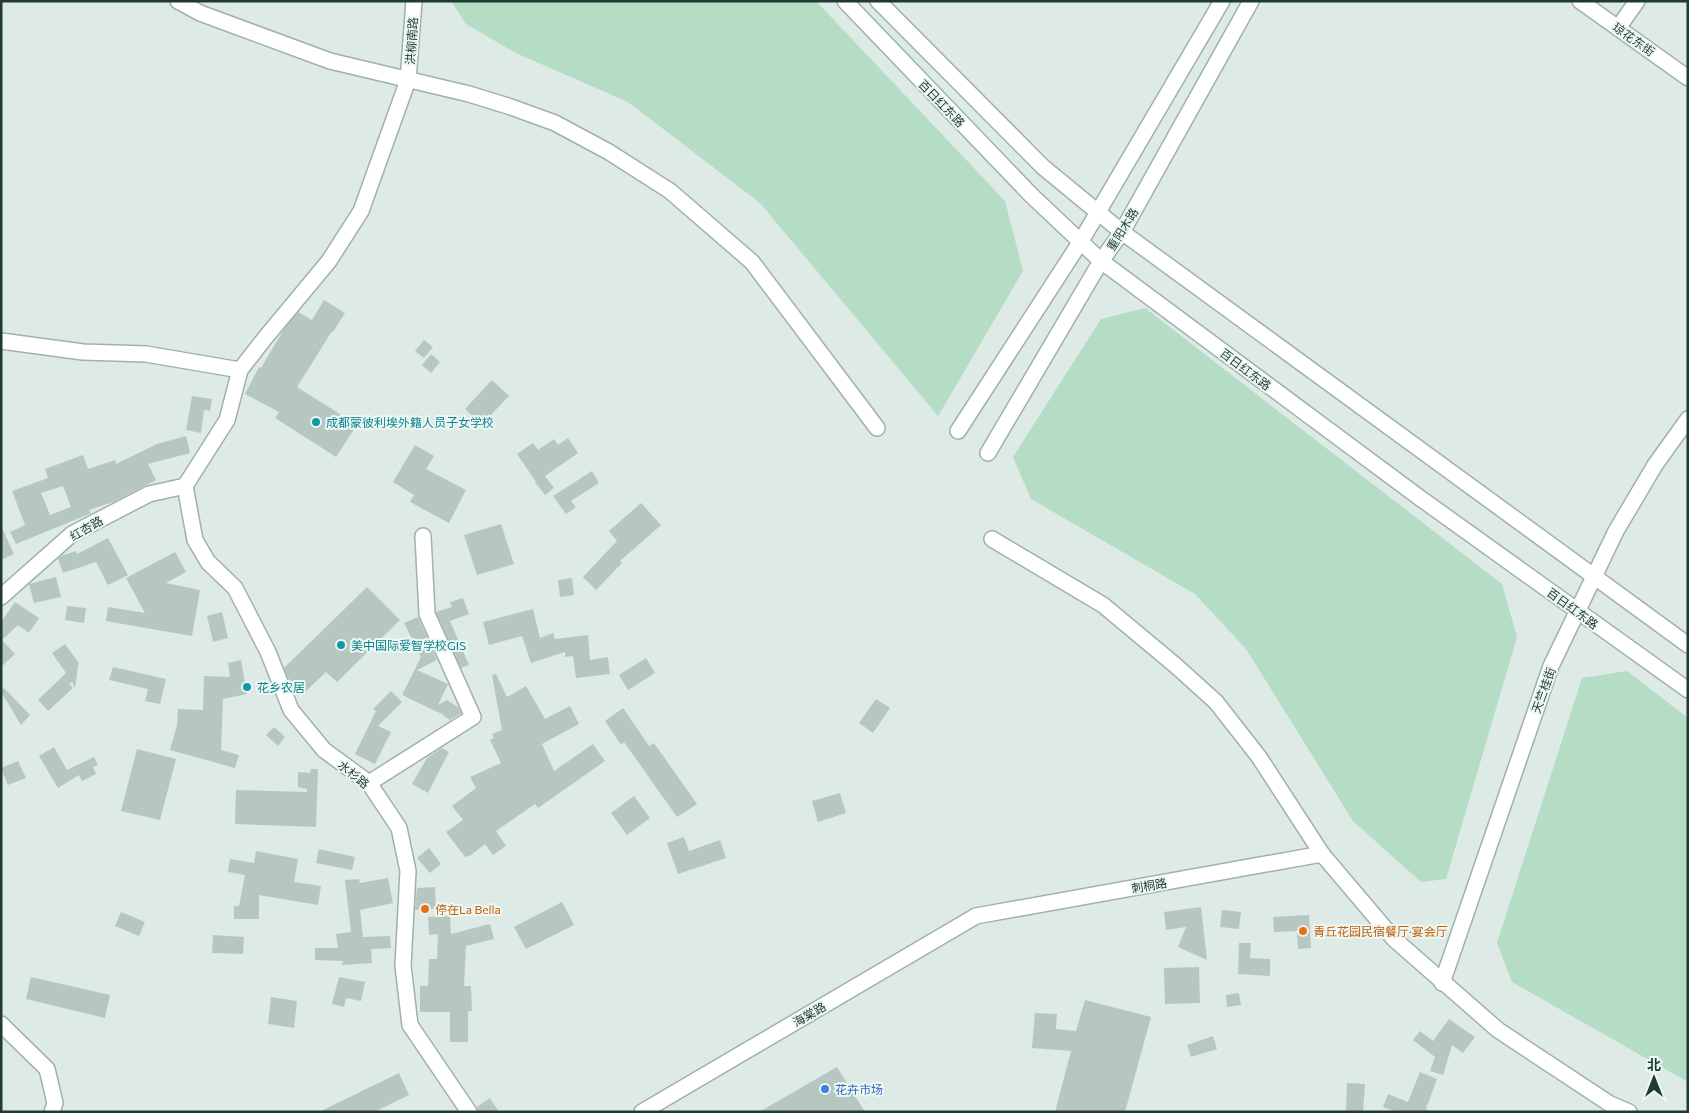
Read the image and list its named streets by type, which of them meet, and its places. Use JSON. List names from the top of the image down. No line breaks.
{"streets":{"street":["琼花东街","洪柳南路","百日红东路","重阳木路","红杏路","天竺桂街","水杉路","刺桐路","海棠路"]},"crossings":[["百日红东路","重阳木路"],["百日红东路","天竺桂街"],["红杏路","水杉路"],["刺桐路","海棠路"]],"places":["成都蒙彼利埃外籍人员子女学校","美中国际爱智学校GIS","花乡农居","停在La Bella","青丘花园民宿餐厅·宴会厅","花卉市场"],"north":"top"}
